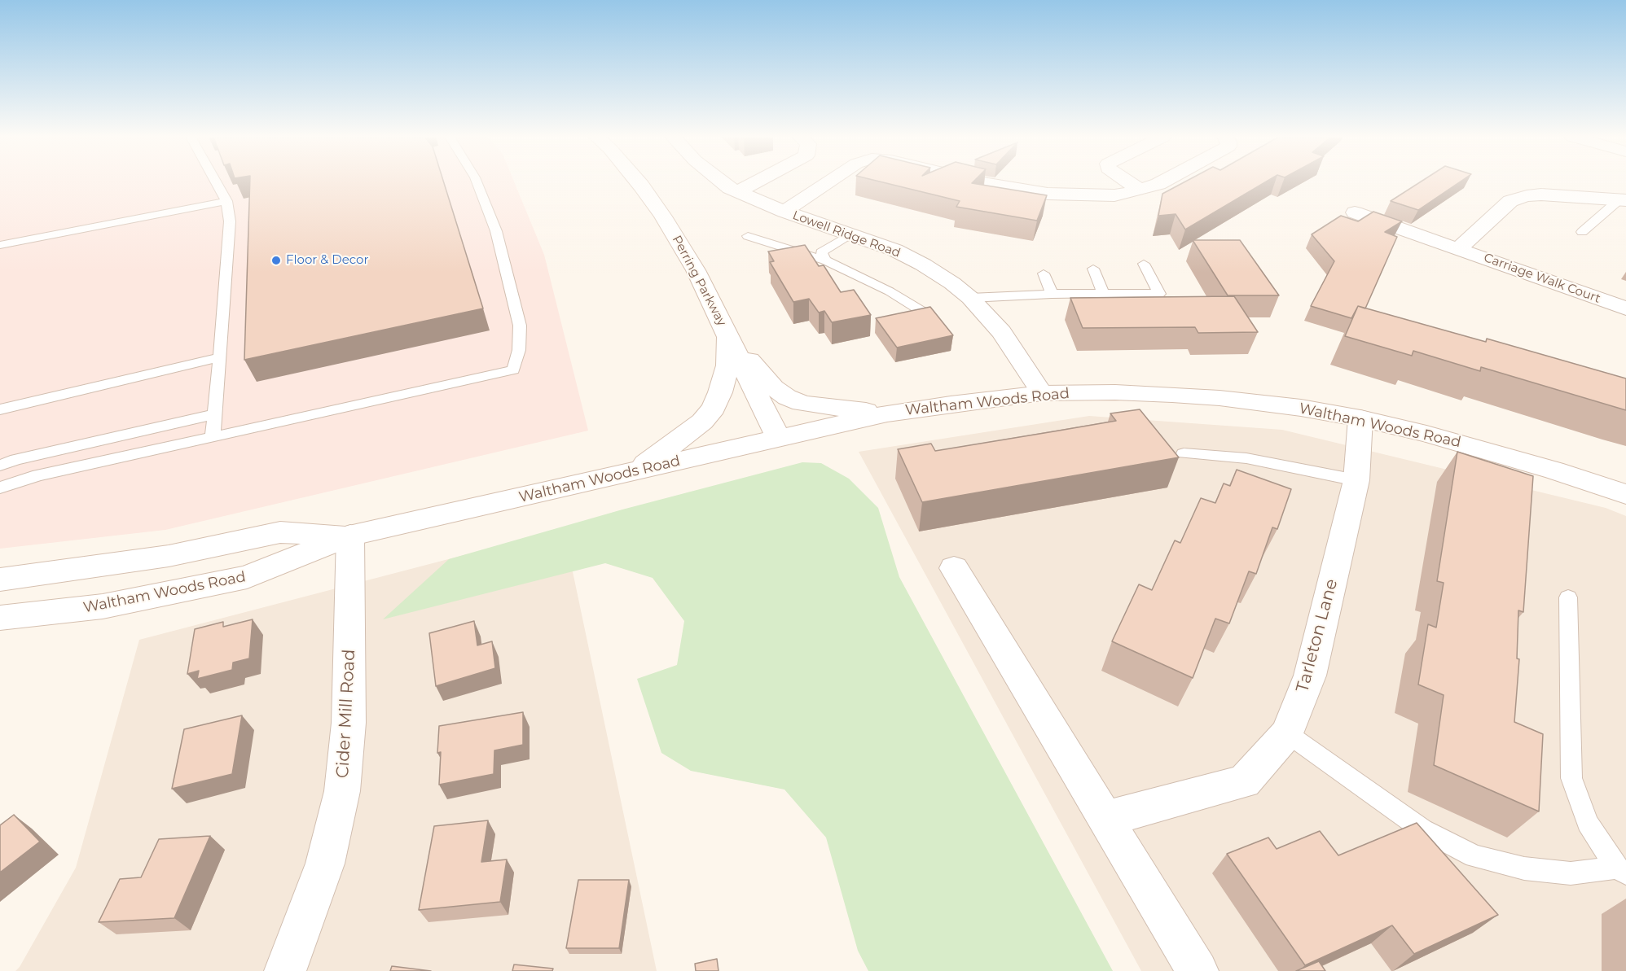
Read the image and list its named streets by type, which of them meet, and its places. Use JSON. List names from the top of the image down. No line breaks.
{"streets":{"street":["Lowell Ridge Road","Carriage Walk Court","Perring Parkway","Waltham Woods Road","Tarleton Lane","Cider Mill Road"]},"crossings":[["Lowell Ridge Road","Waltham Woods Road"],["Perring Parkway","Waltham Woods Road"],["Waltham Woods Road","Tarleton Lane"],["Waltham Woods Road","Cider Mill Road"]],"places":["Floor & Decor"]}
